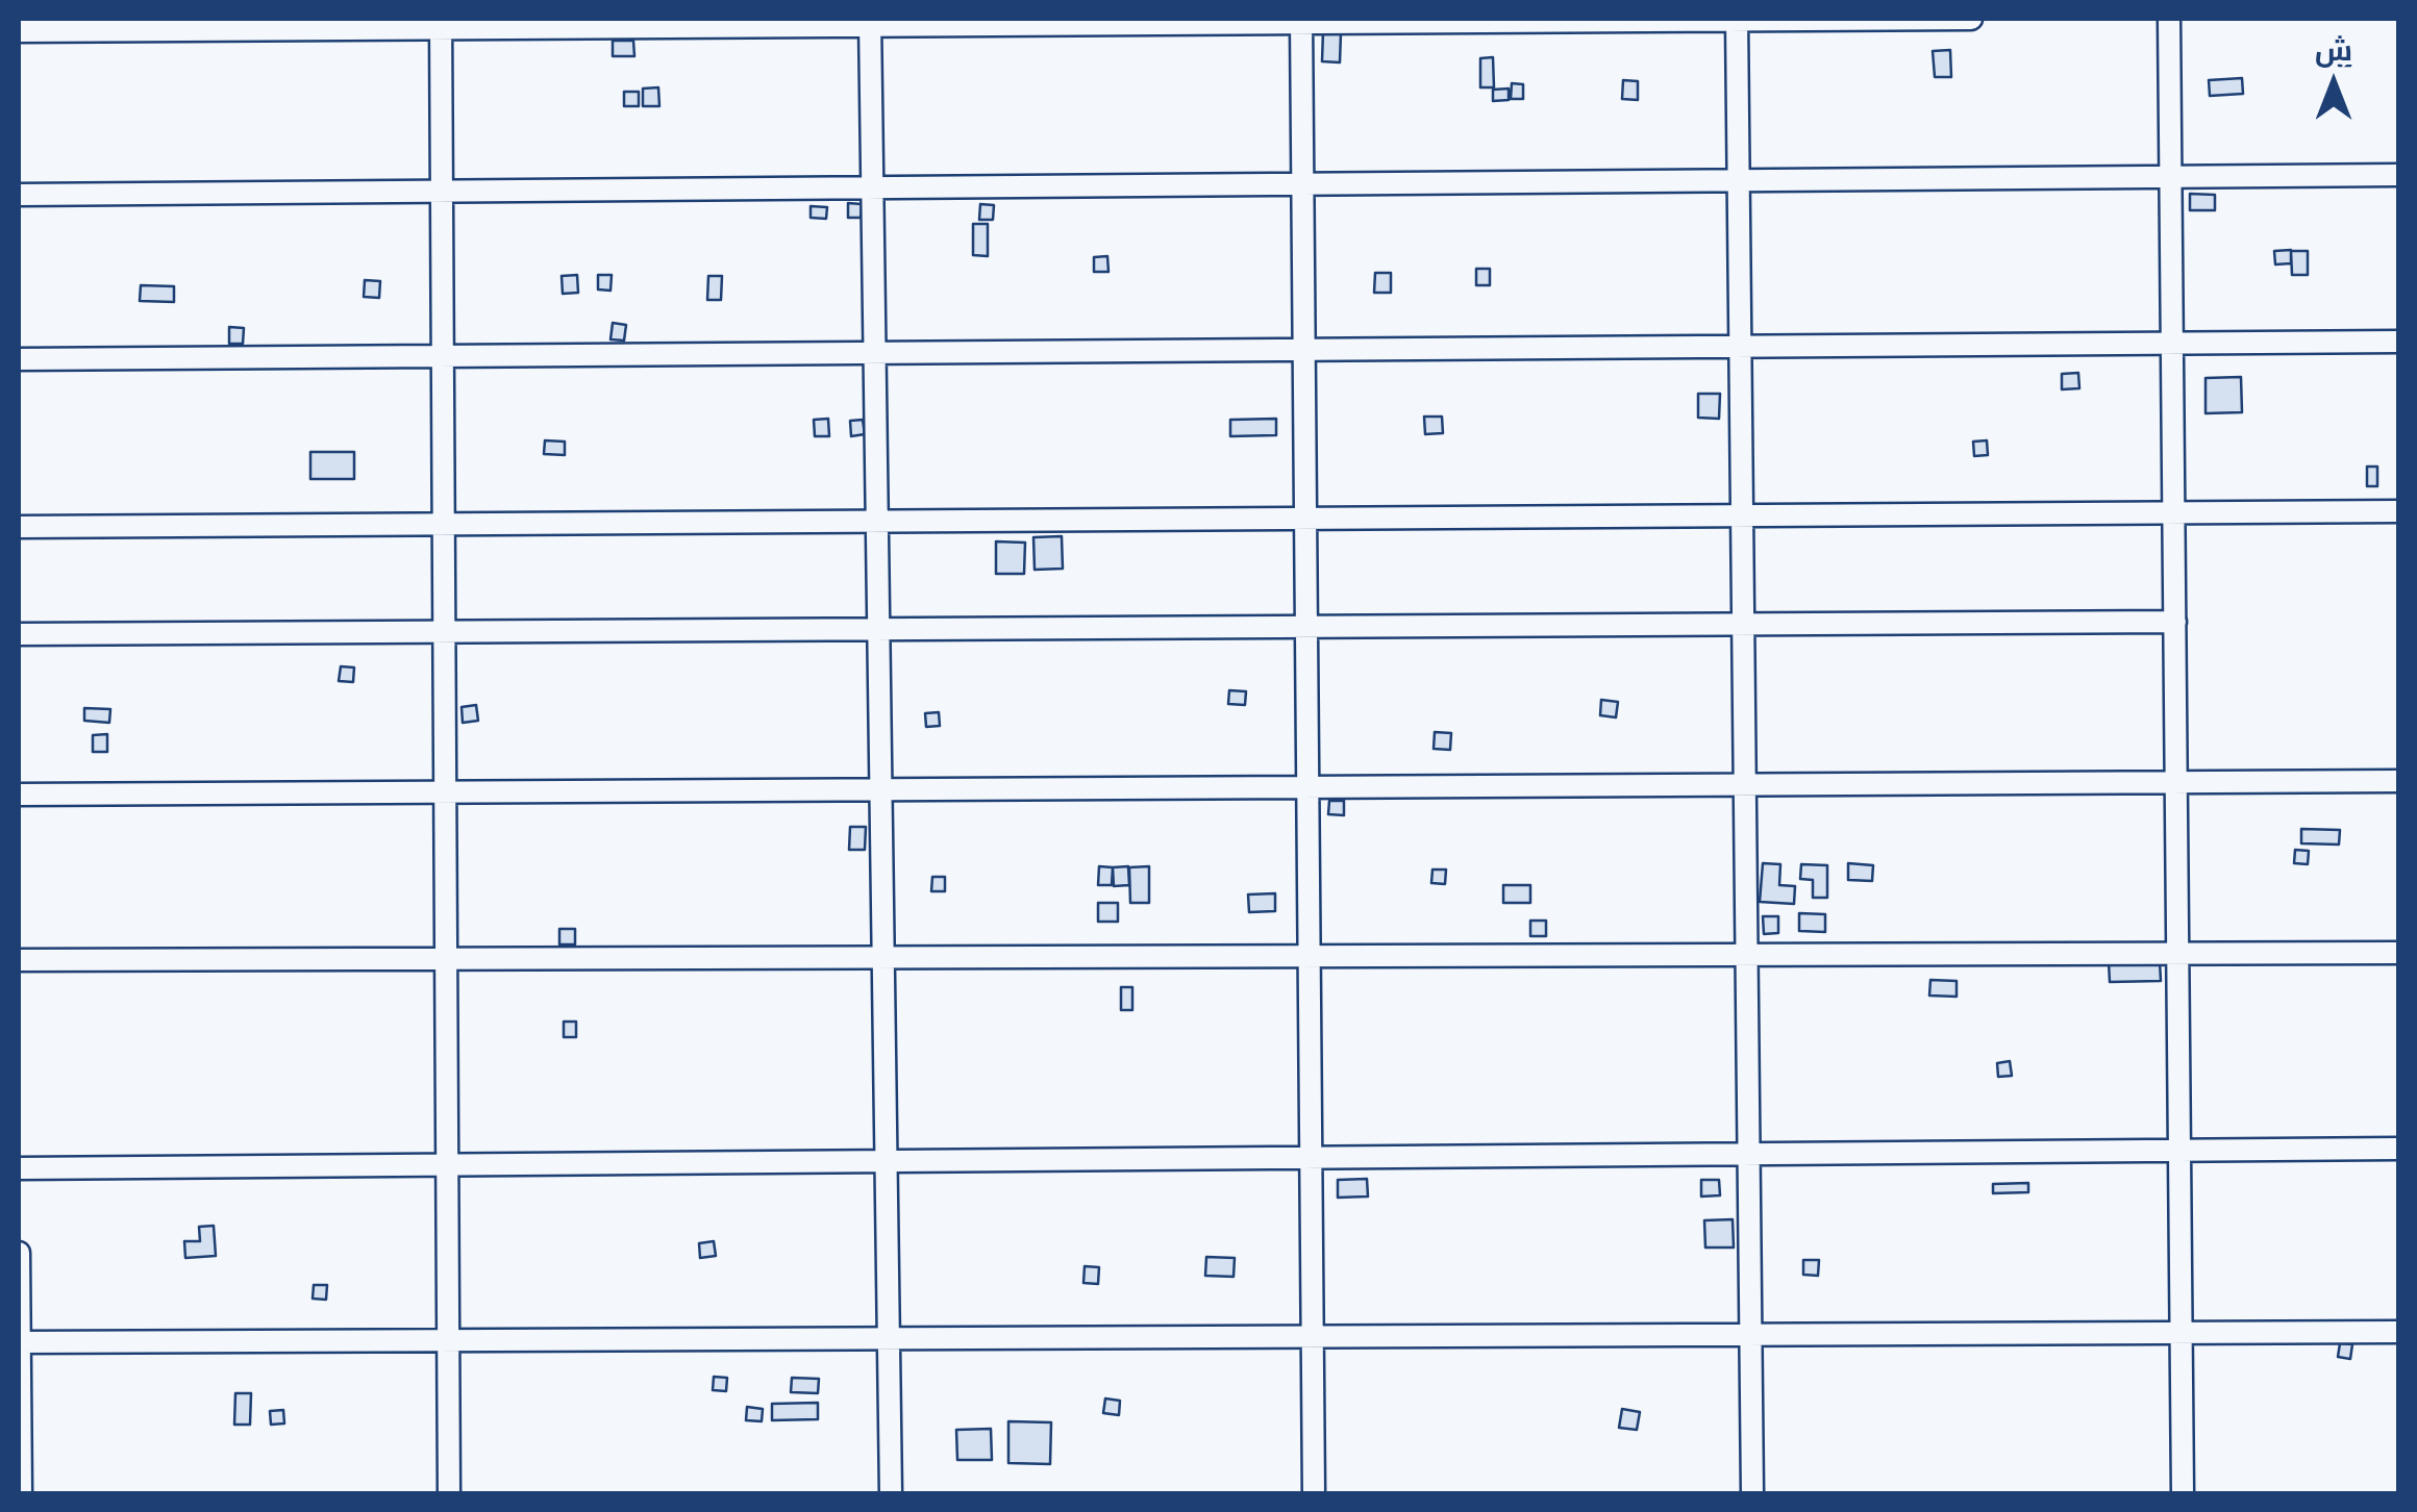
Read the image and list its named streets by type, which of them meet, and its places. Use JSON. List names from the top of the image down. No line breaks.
{"north":"top"}
